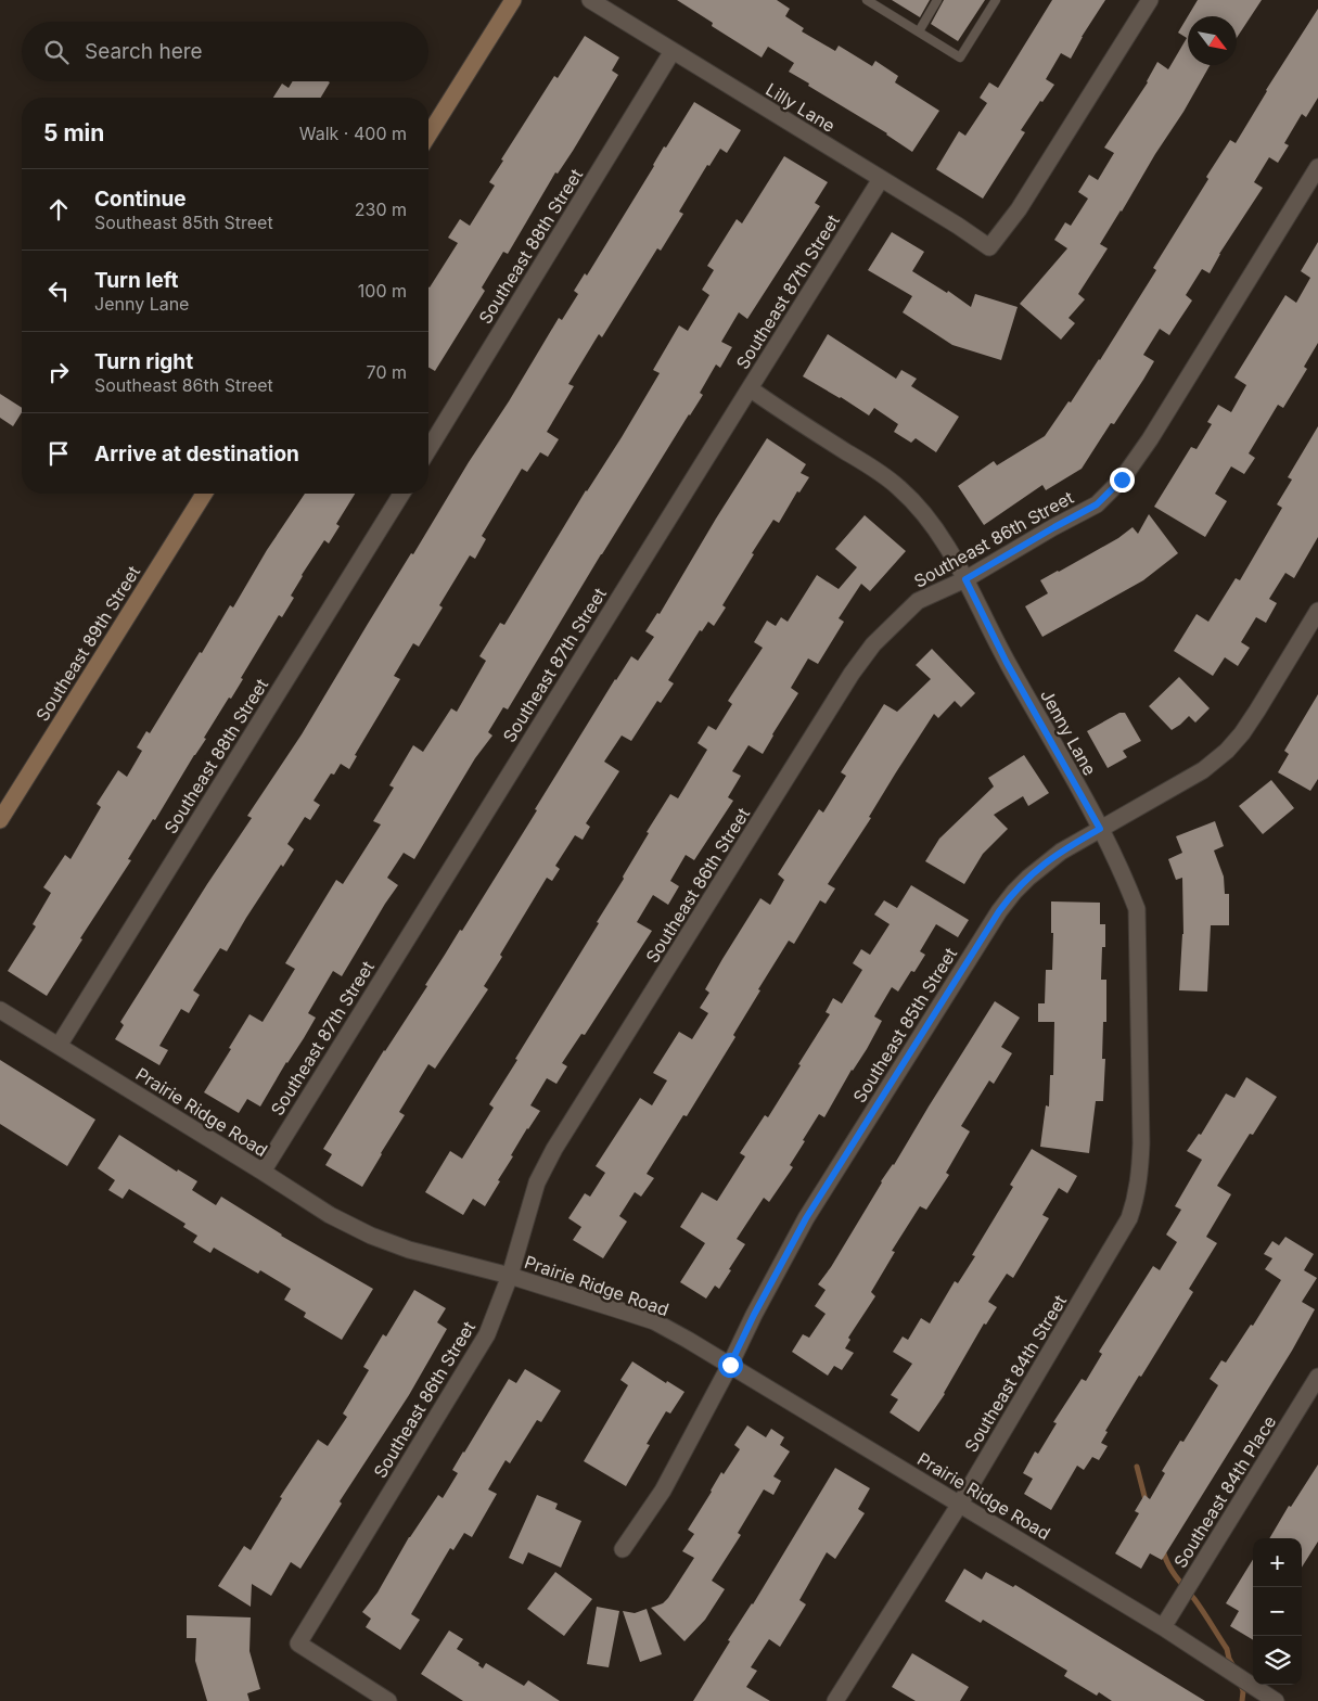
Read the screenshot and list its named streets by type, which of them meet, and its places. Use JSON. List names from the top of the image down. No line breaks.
{"streets":{"street":["Lilly Lane","Southeast 88th Street","Southeast 87th Street","Southeast 86th Street","Southeast 89th Street","Jenny Lane","Southeast 85th Street","Prairie Ridge Road","Southeast 84th Street","Southeast 84th Place"]},"crossings":[["Lilly Lane","Southeast 88th Street"],["Lilly Lane","Southeast 87th Street"],["Southeast 88th Street","Prairie Ridge Road"],["Southeast 87th Street","Jenny Lane"],["Southeast 87th Street","Prairie Ridge Road"],["Southeast 86th Street","Jenny Lane"],["Southeast 86th Street","Prairie Ridge Road"],["Jenny Lane","Southeast 85th Street"],["Jenny Lane","Southeast 84th Street"],["Southeast 85th Street","Prairie Ridge Road"],["Prairie Ridge Road","Southeast 84th Street"],["Prairie Ridge Road","Southeast 84th Place"]],"north":"bottom right","page":{"search":"Search here","heading":["5 min","Walk · 400 m"],"list":[["Continue","Southeast 85th Street","230 m"],["Turn left","Jenny Lane","100 m"],["Turn right","Southeast 86th Street","70 m"],"Arrive at destination"],"map_buttons":["+","−"]}}
